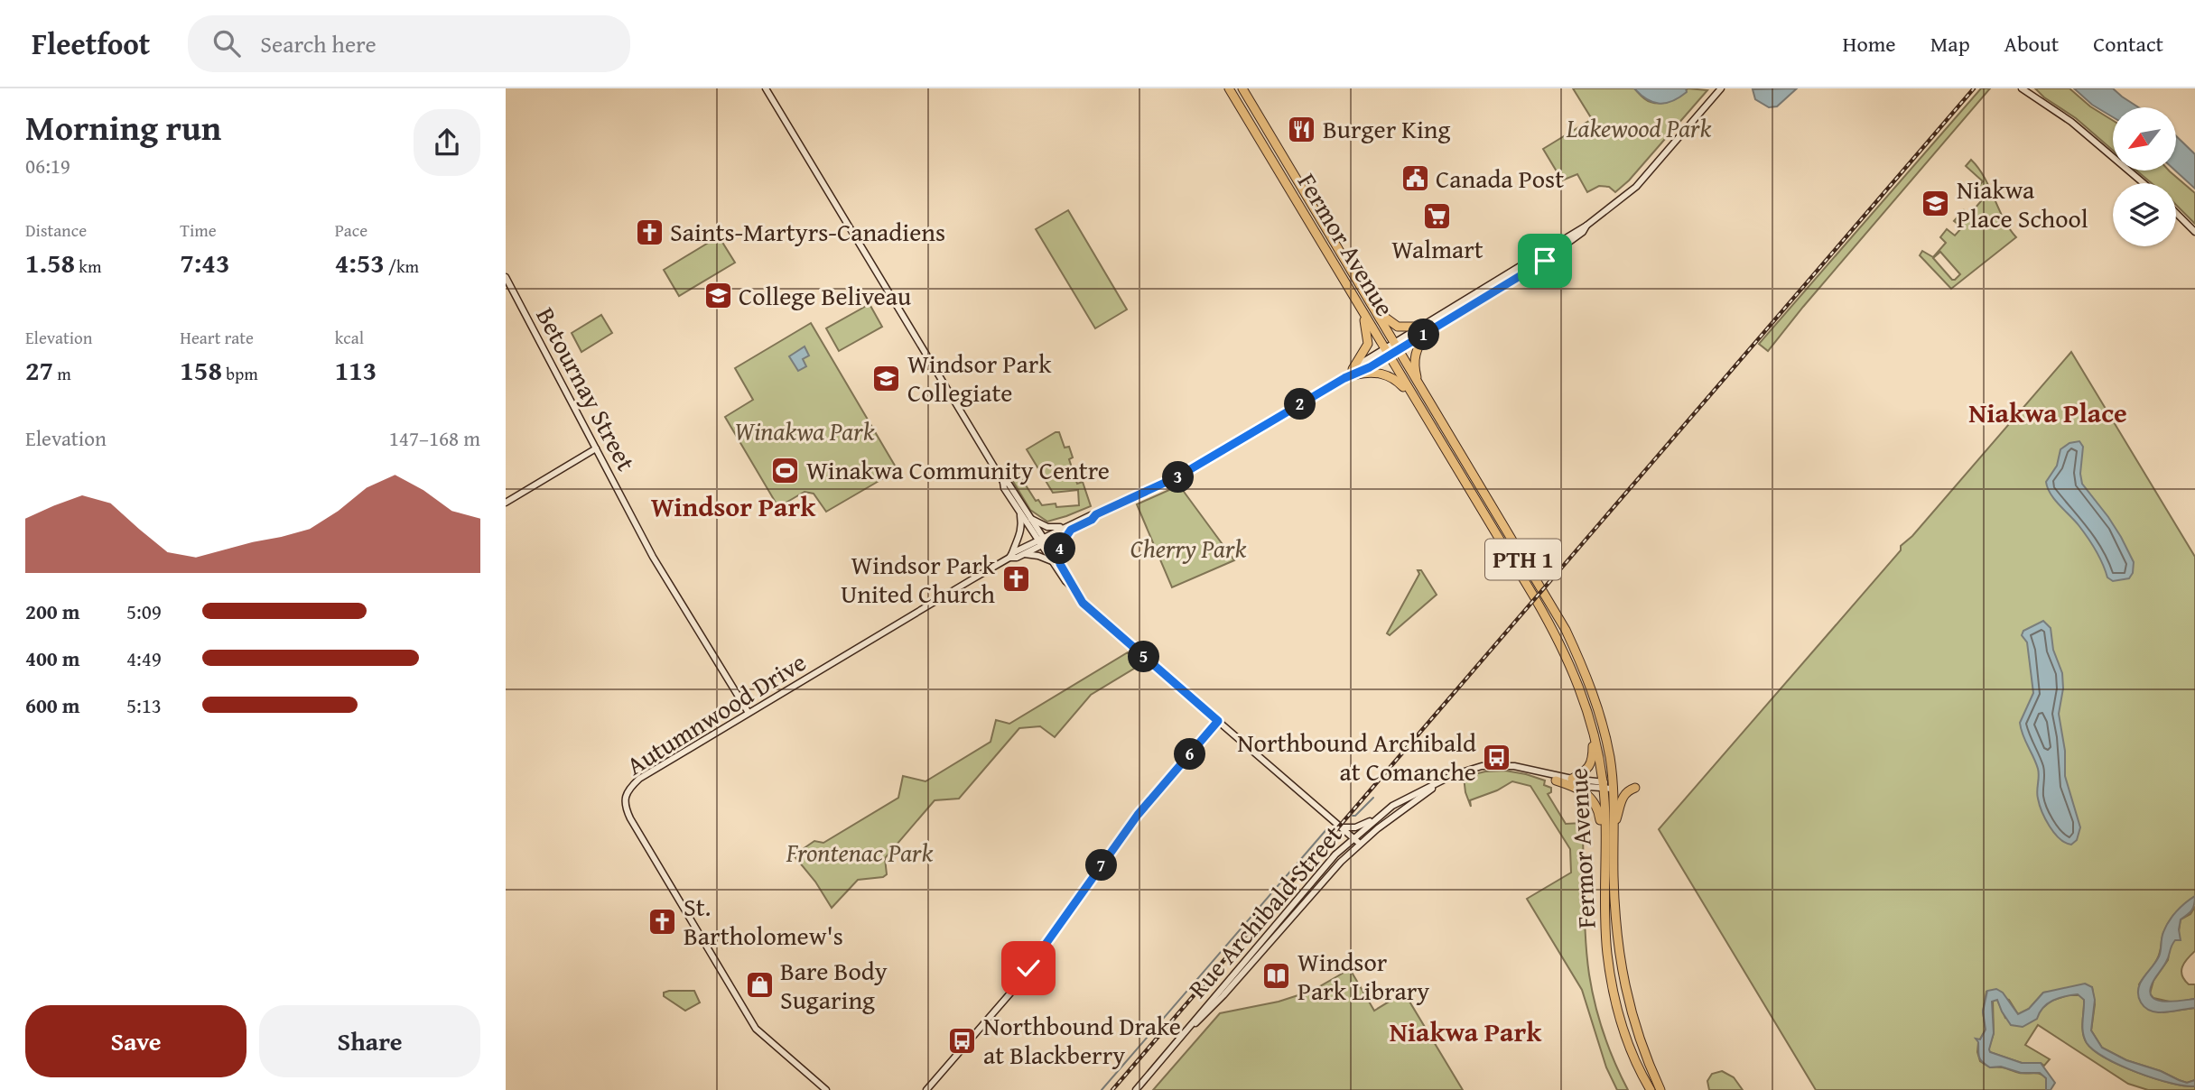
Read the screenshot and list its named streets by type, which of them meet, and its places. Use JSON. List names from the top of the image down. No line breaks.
{"streets":{"highway":["Fermor Avenue","PTH 1"],"street":["Betournay Street","Autumnwood Drive","Rue Archibald Street"]},"crossings":[["Fermor Avenue","Autumnwood Drive"],["Fermor Avenue","Rue Archibald Street"],["Betournay Street","Autumnwood Drive"]],"districts":["Niakwa Place","Windsor Park","Niakwa Park"],"parks":["Lakewood Park","Winakwa Park","Cherry Park","Frontenac Park"],"places":{"restaurant":["Burger King"],"public building":["Canada Post"],"school or university":["Niakwa Place School","College Beliveau","Windsor Park Collegiate"],"supermarket":["Walmart"],"church":["Saints-Martyrs-Canadiens","Windsor Park United Church","St. Bartholomew's"],"sports":["Winakwa Community Centre"],"bus stop":["Northbound Archibald at Comanche","Northbound Drake at Blackberry"],"library":["Windsor Park Library"],"shop":["Bare Body Sugaring"]},"north":"bottom left","page":{"header":"Fleetfoot","search":"Search here","nav":["Home","Map","About","Contact"],"heading":["Morning run","06:19"],"stats":[["Distance","1.58 km"],["Time","7:43"],["Pace","4:53 /km"],["Elevation","27 m"],["Heart rate","158 bpm"],["kcal","113"]],"pins":["1","2","3","4","5","6","7"],"chart":["Elevation","147–168 m"],"list":[{"name":"200 m","note":"5:09"},{"name":"400 m","note":"4:49"},{"name":"600 m","note":"5:13"}],"buttons":["Save","Share"]}}
